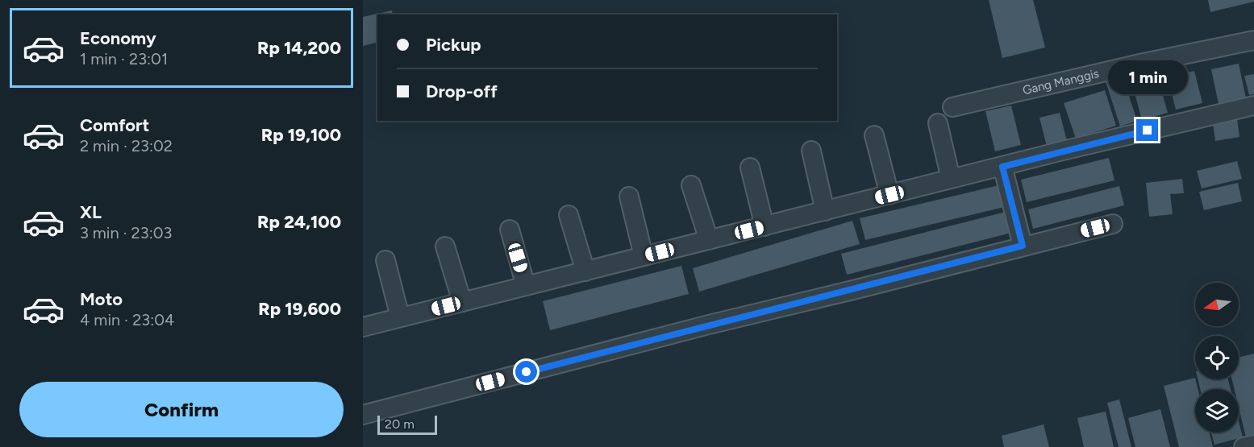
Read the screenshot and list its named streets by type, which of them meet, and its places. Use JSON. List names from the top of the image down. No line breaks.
{"streets":{"street":["Gang Manggis"]},"scale_bar":"20 m","north":"left","page":{"list":[{"name":"Economy","note":"1 min · 23:01","value":"Rp 14,200"},{"name":"Comfort","note":"2 min · 23:02","value":"Rp 19,100"},{"name":"XL","note":"3 min · 23:03","value":"Rp 24,100"},{"name":"Moto","note":"4 min · 23:04","value":"Rp 19,600"}],"banner":["Pickup","Drop-off"],"bubble":"1 min","buttons":"Confirm","scale":"20 m"}}
